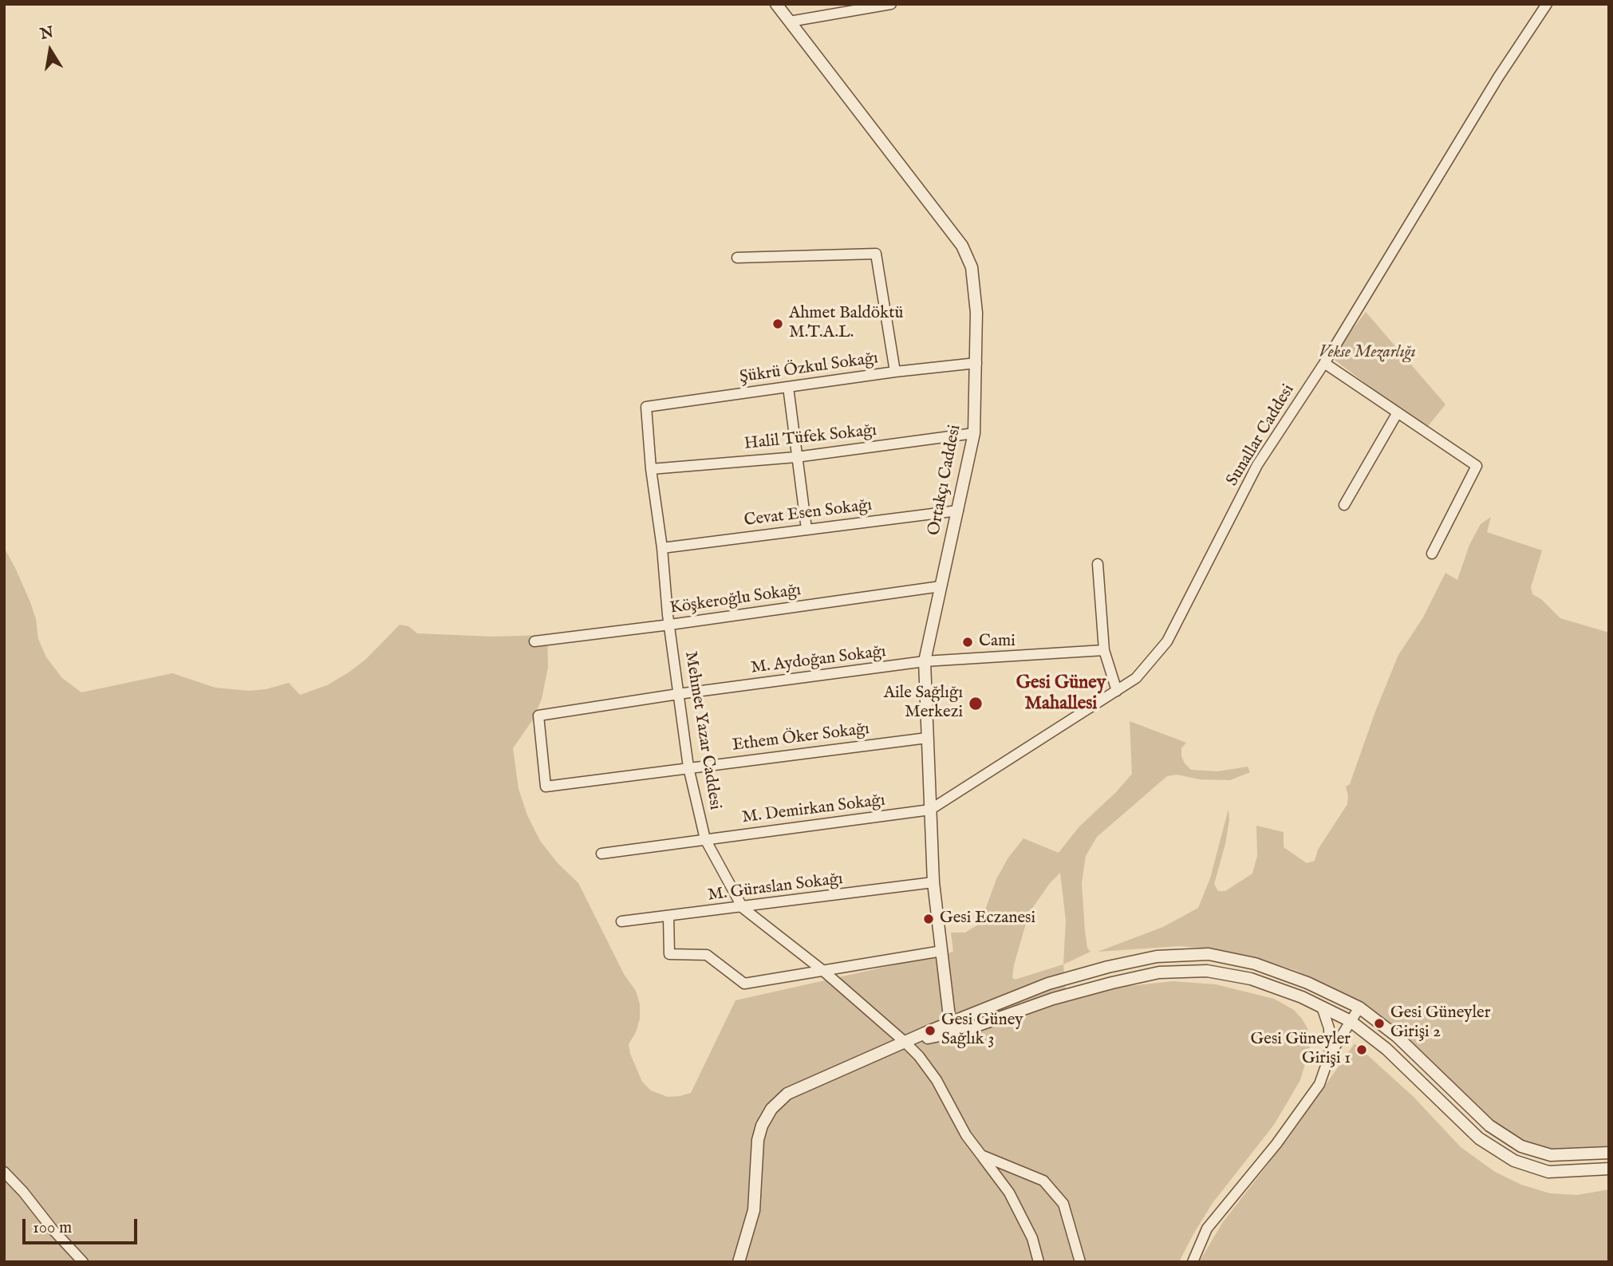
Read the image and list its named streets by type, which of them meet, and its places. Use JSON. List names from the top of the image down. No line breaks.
{"streets":{"street":["Şükrü Özkul Sokağı","Sunallar Caddesi","Halil Tüfek Sokağı","Ortakçı Caddesi","Cevat Esen Sokağı","Köşkeroğlu Sokağı","M. Aydoğan Sokağı","Mehmet Yazar Caddesi","Ethem Öker Sokağı","M. Demirkan Sokağı","M. Güraslan Sokağı"]},"crossings":[["Şükrü Özkul Sokağı","Ortakçı Caddesi"],["Şükrü Özkul Sokağı","Mehmet Yazar Caddesi"],["Sunallar Caddesi","Ortakçı Caddesi"],["Sunallar Caddesi","M. Demirkan Sokağı"],["Halil Tüfek Sokağı","Ortakçı Caddesi"],["Halil Tüfek Sokağı","Mehmet Yazar Caddesi"],["Ortakçı Caddesi","Cevat Esen Sokağı"],["Ortakçı Caddesi","Köşkeroğlu Sokağı"],["Ortakçı Caddesi","M. Aydoğan Sokağı"],["Ortakçı Caddesi","Ethem Öker Sokağı"],["Ortakçı Caddesi","M. Demirkan Sokağı"],["Ortakçı Caddesi","M. Güraslan Sokağı"],["Cevat Esen Sokağı","Mehmet Yazar Caddesi"],["Köşkeroğlu Sokağı","Mehmet Yazar Caddesi"],["M. Aydoğan Sokağı","Mehmet Yazar Caddesi"],["M. Aydoğan Sokağı","Ethem Öker Sokağı"],["Mehmet Yazar Caddesi","Ethem Öker Sokağı"],["Mehmet Yazar Caddesi","M. Demirkan Sokağı"],["Mehmet Yazar Caddesi","M. Güraslan Sokağı"]],"districts":["Gesi Güney Mahallesi"],"parks":["Vekse Mezarlığı"],"places":["Ahmet Baldöktü M.T.A.L.","Cami","Aile Sağlığı Merkezi","Gesi Eczanesi","Gesi Güneyler Girişi 2","Gesi Güney Sağlık 3","Gesi Güneyler Girişi 1"],"scale_bar":"100 m","north":"top"}
